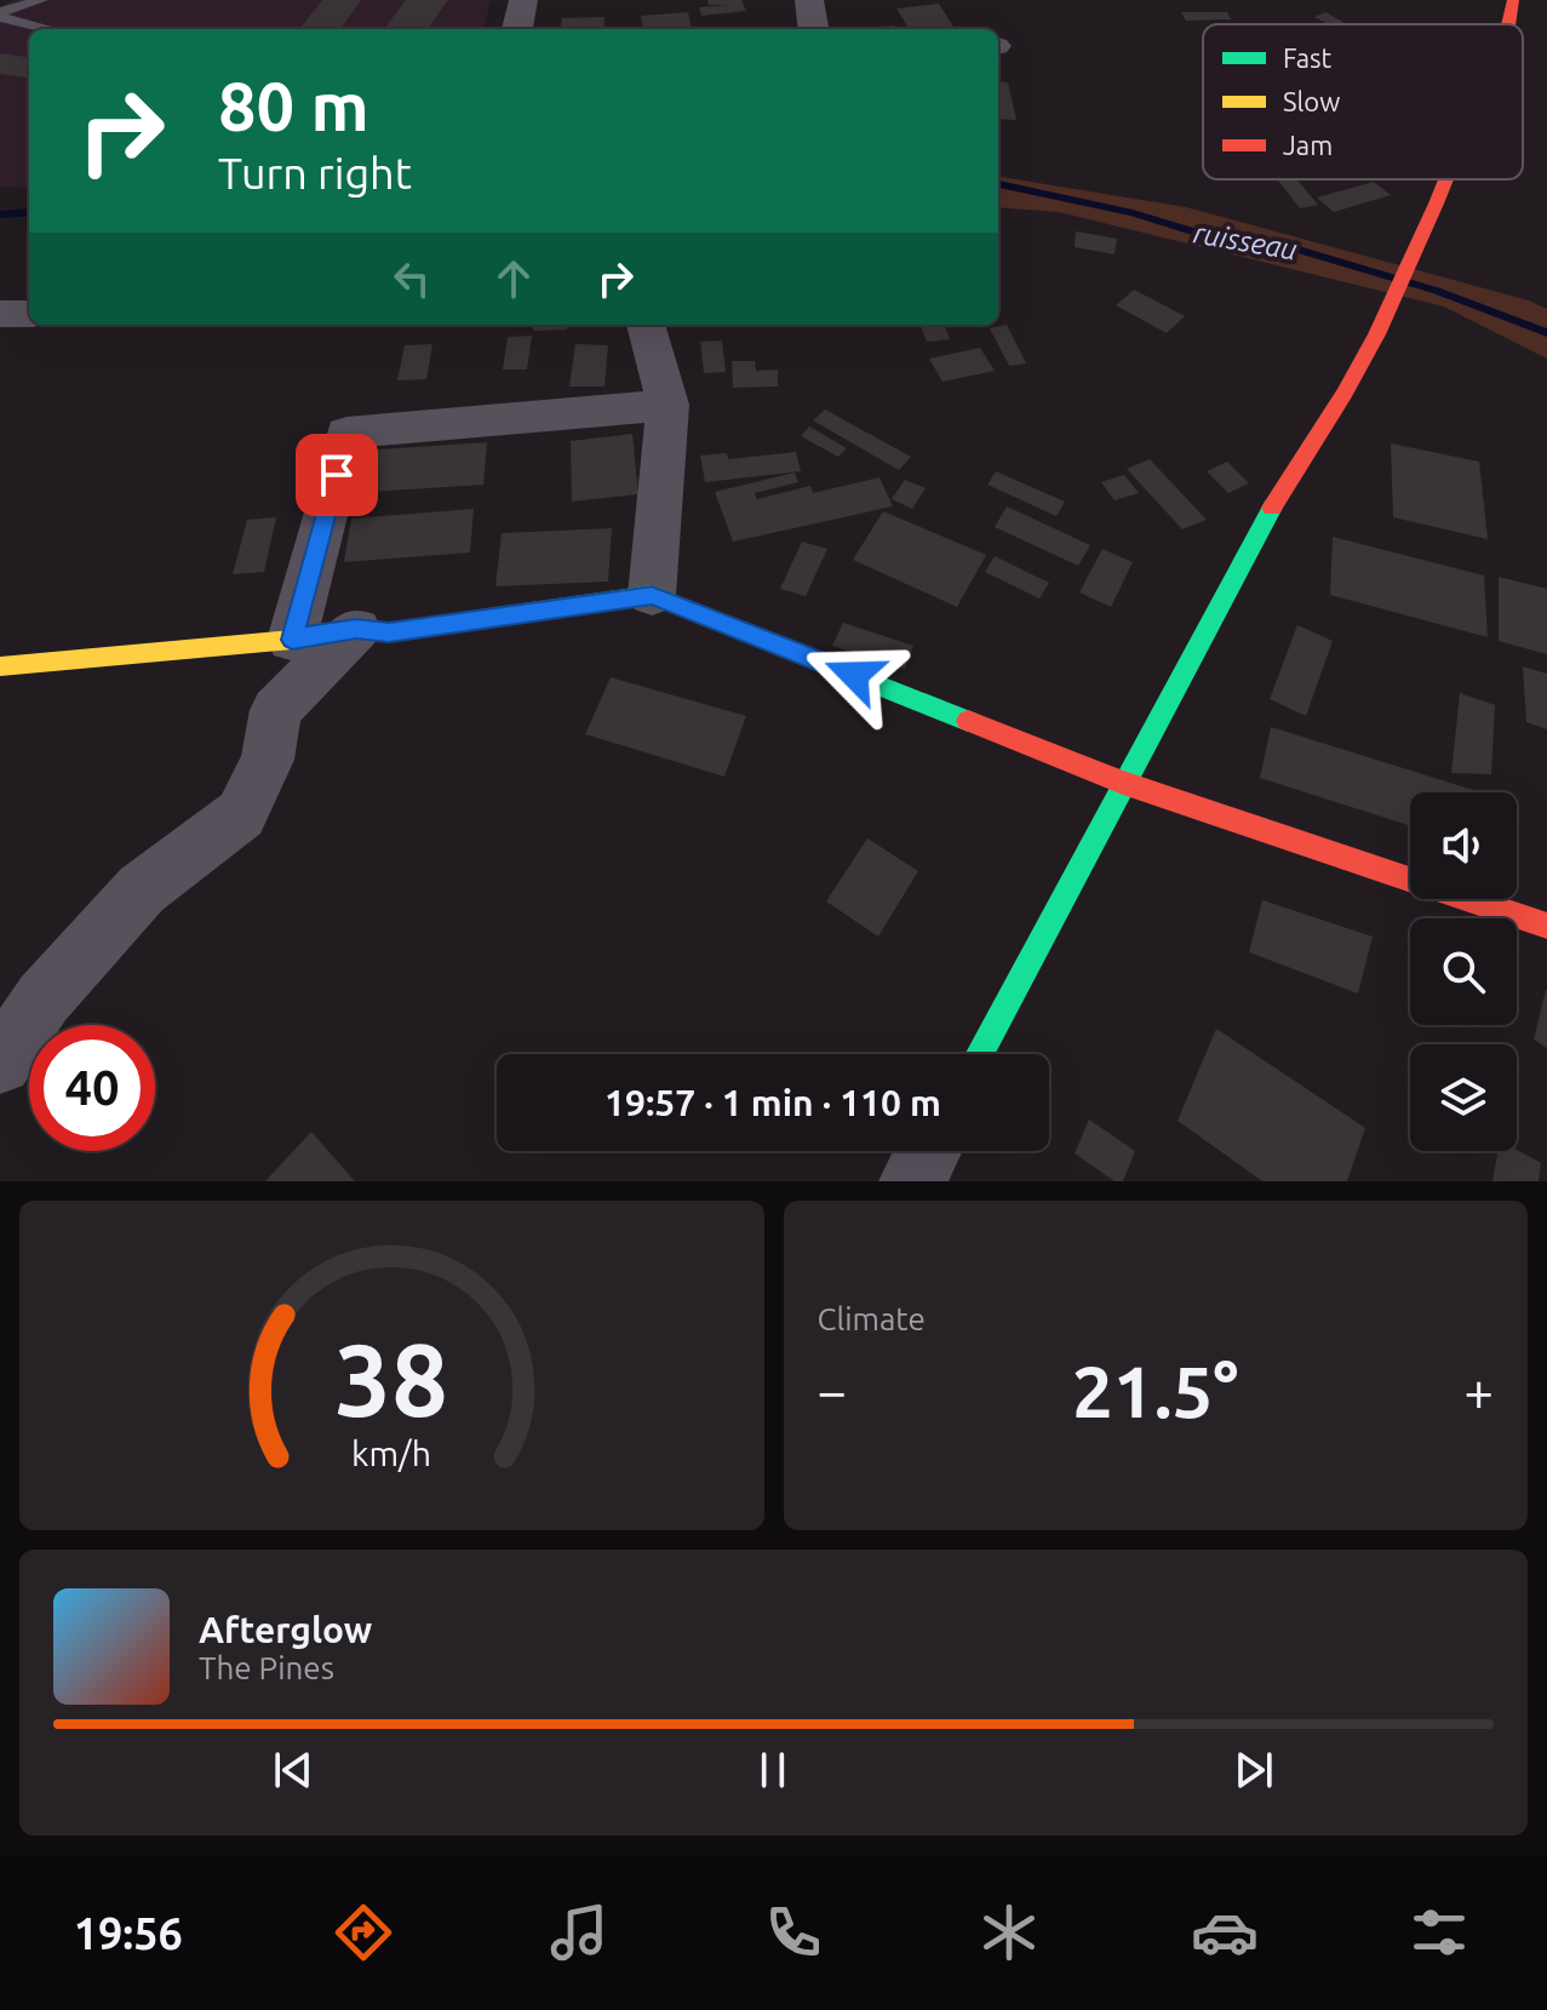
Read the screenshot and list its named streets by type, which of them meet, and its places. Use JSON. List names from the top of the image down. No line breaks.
{"water":["ruisseau"],"legend":["Fast","Slow","Jam"],"page":{"turn":["80 m","Turn right"],"limit":"40","trip":"19:57 · 1 min · 110 m","tile":"Climate","heat":["−","21.5°","+"],"song":["Afterglow","The Pines"],"tabs":"19:56","gauge":["38","km/h"]}}
